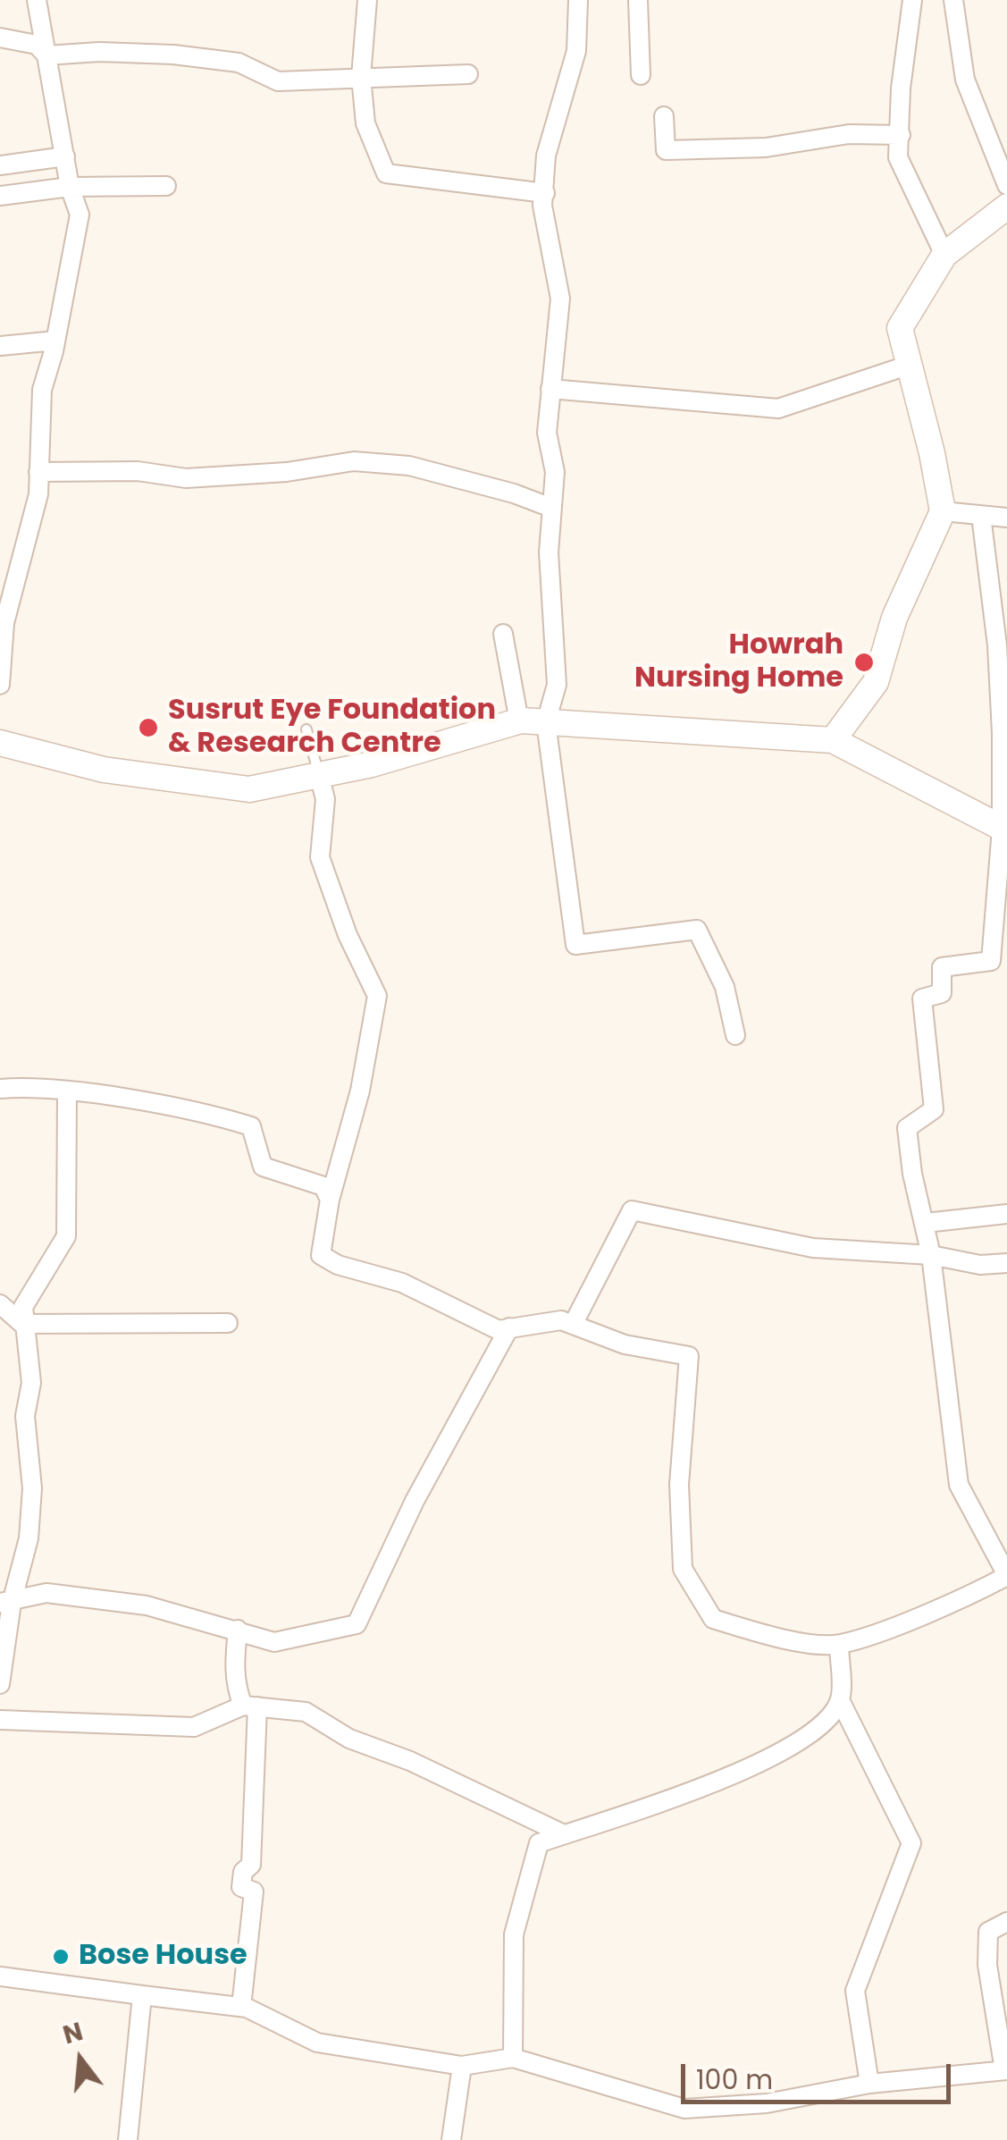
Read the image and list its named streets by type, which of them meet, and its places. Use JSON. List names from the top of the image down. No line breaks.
{"places":["Howrah Nursing Home","Susrut Eye Foundation & Research Centre","Bose House"],"scale_bar":"100 m","north":"top"}
